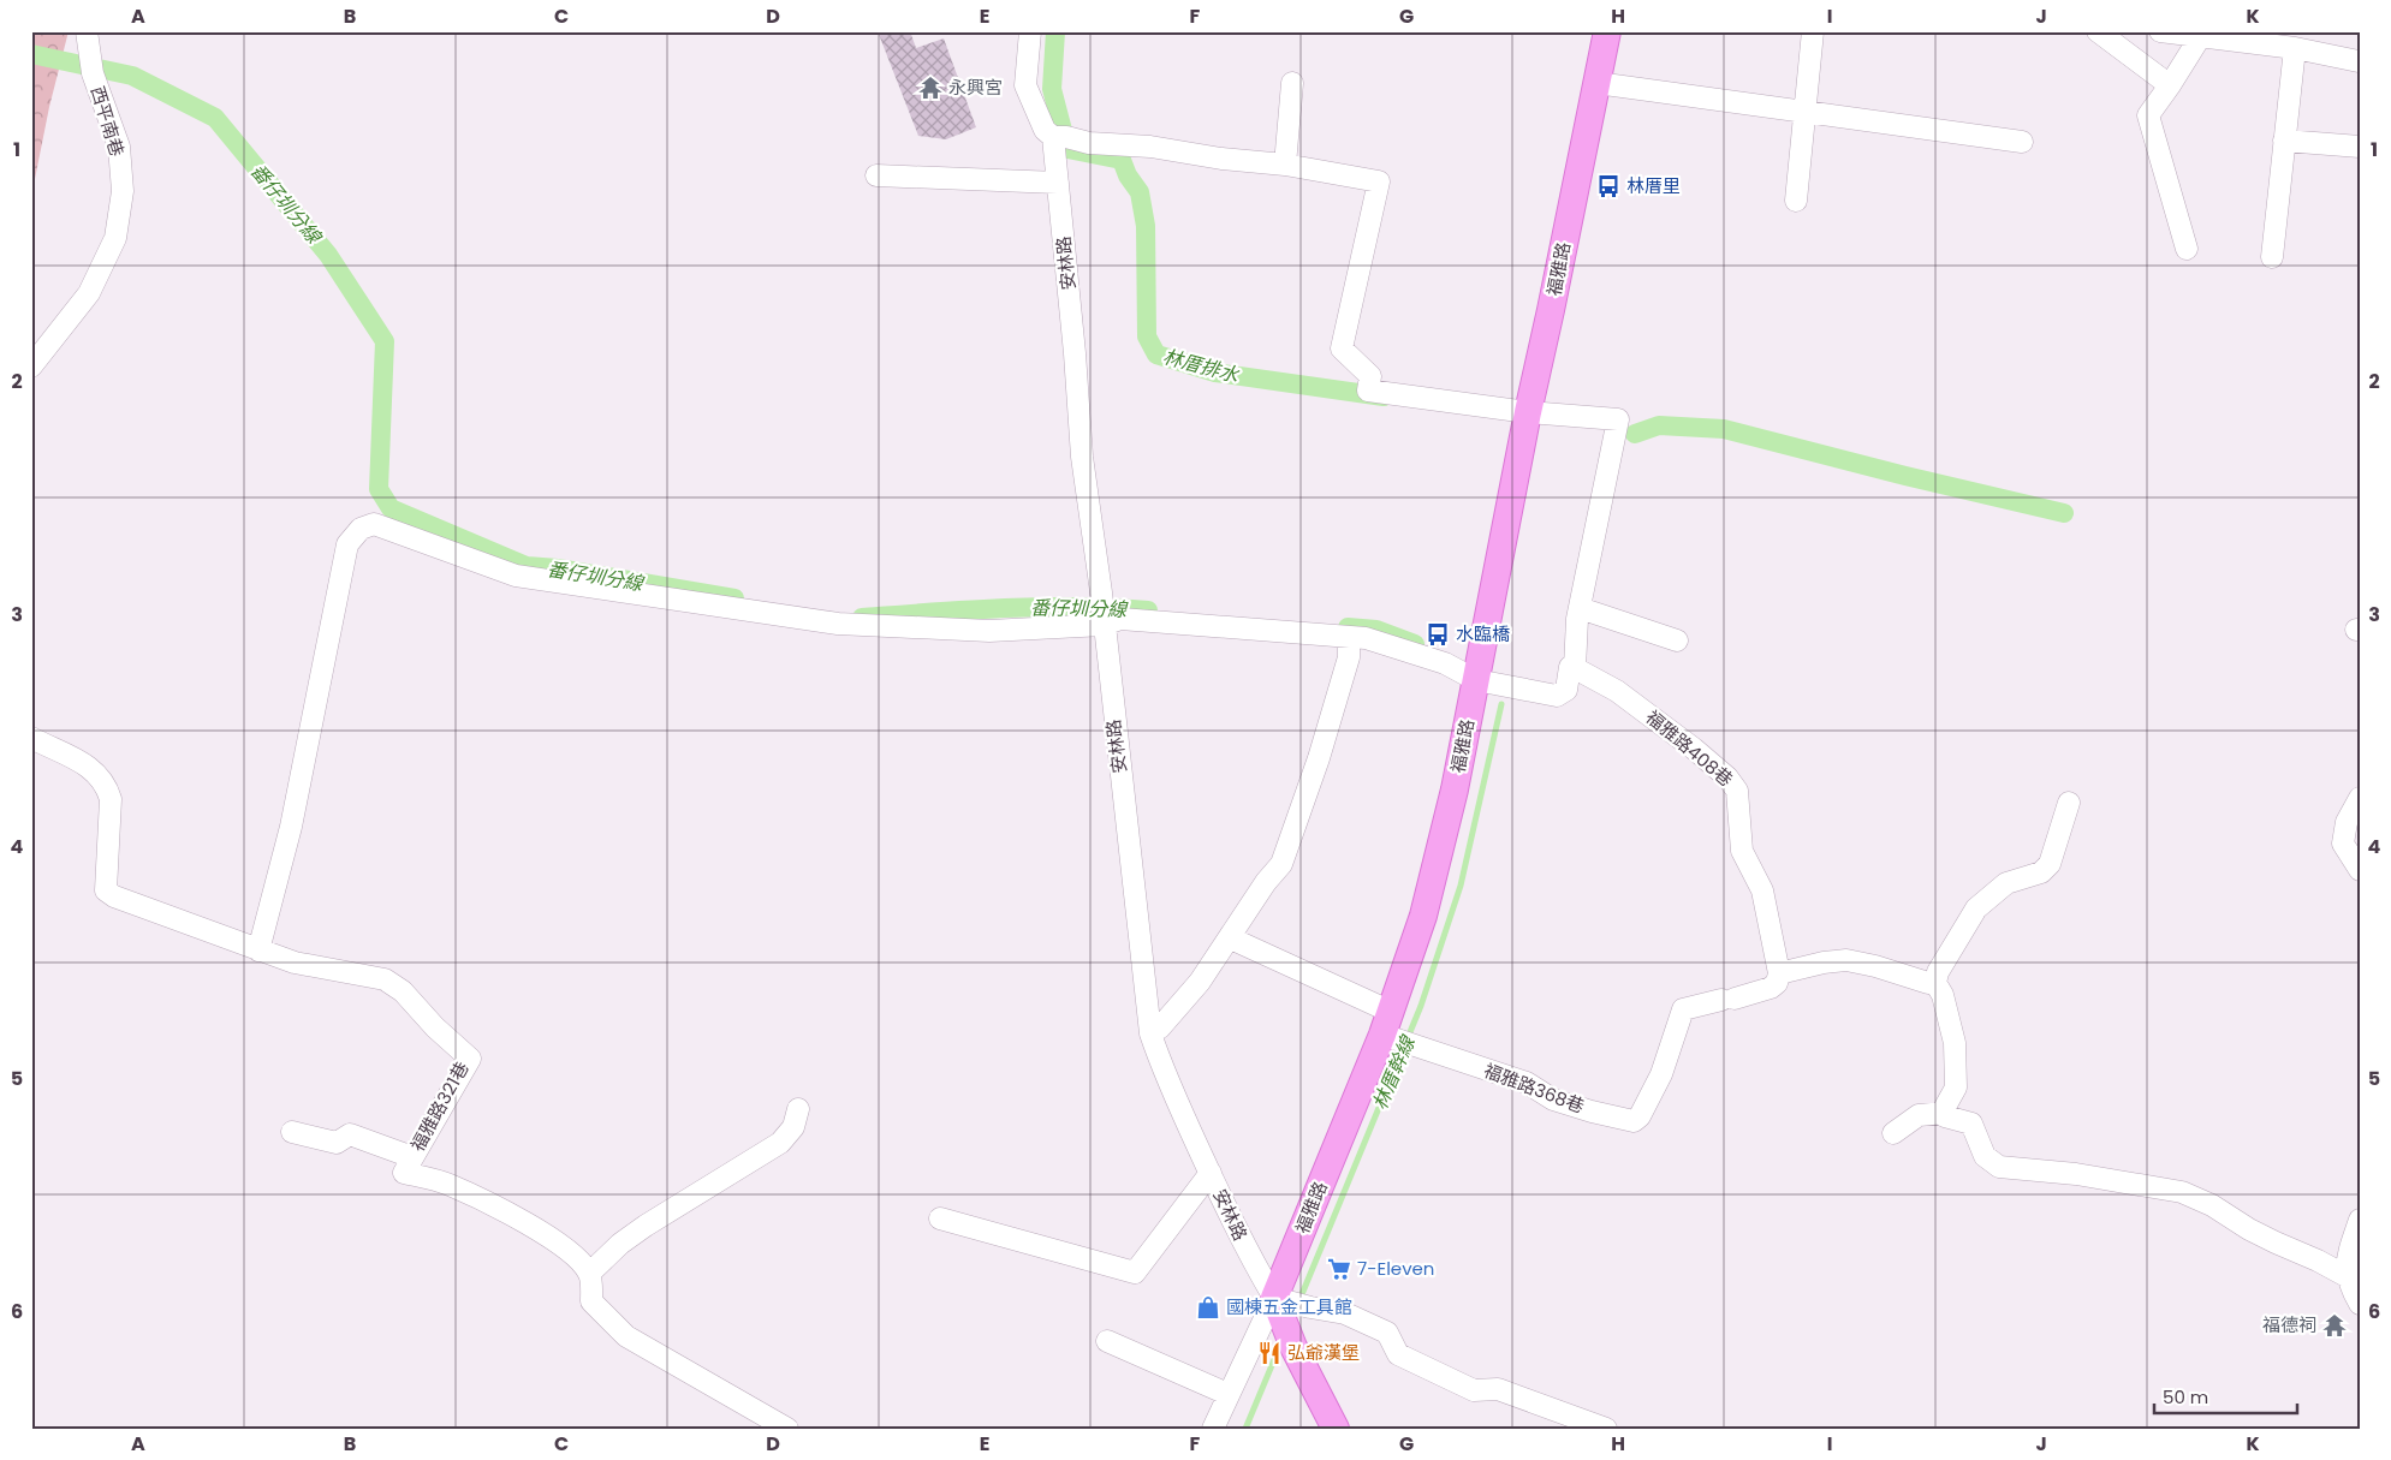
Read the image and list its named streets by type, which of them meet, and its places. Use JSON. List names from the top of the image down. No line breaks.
{"streets":{"main road":["安林路","福雅路"],"street":["西平南巷","福雅路408巷","福雅路368巷","福雅路321巷"]},"crossings":[["安林路","福雅路"],["福雅路","福雅路368巷"],["福雅路408巷","福雅路368巷"]],"water":["番仔圳分線","林厝排水","林厝幹線"],"places":{"temple":["永興宮","福德祠"],"bus stop":["林厝里","水臨橋"],"supermarket":["7-Eleven"],"shop":["國棟五金工具館"],"restaurant":["弘爺漢堡"]},"scale_bar":"50 m","grid":{"columns":["A","B","C","D","E","F","G","H","I","J","K"],"rows":["1","2","3","4","5","6"]}}
